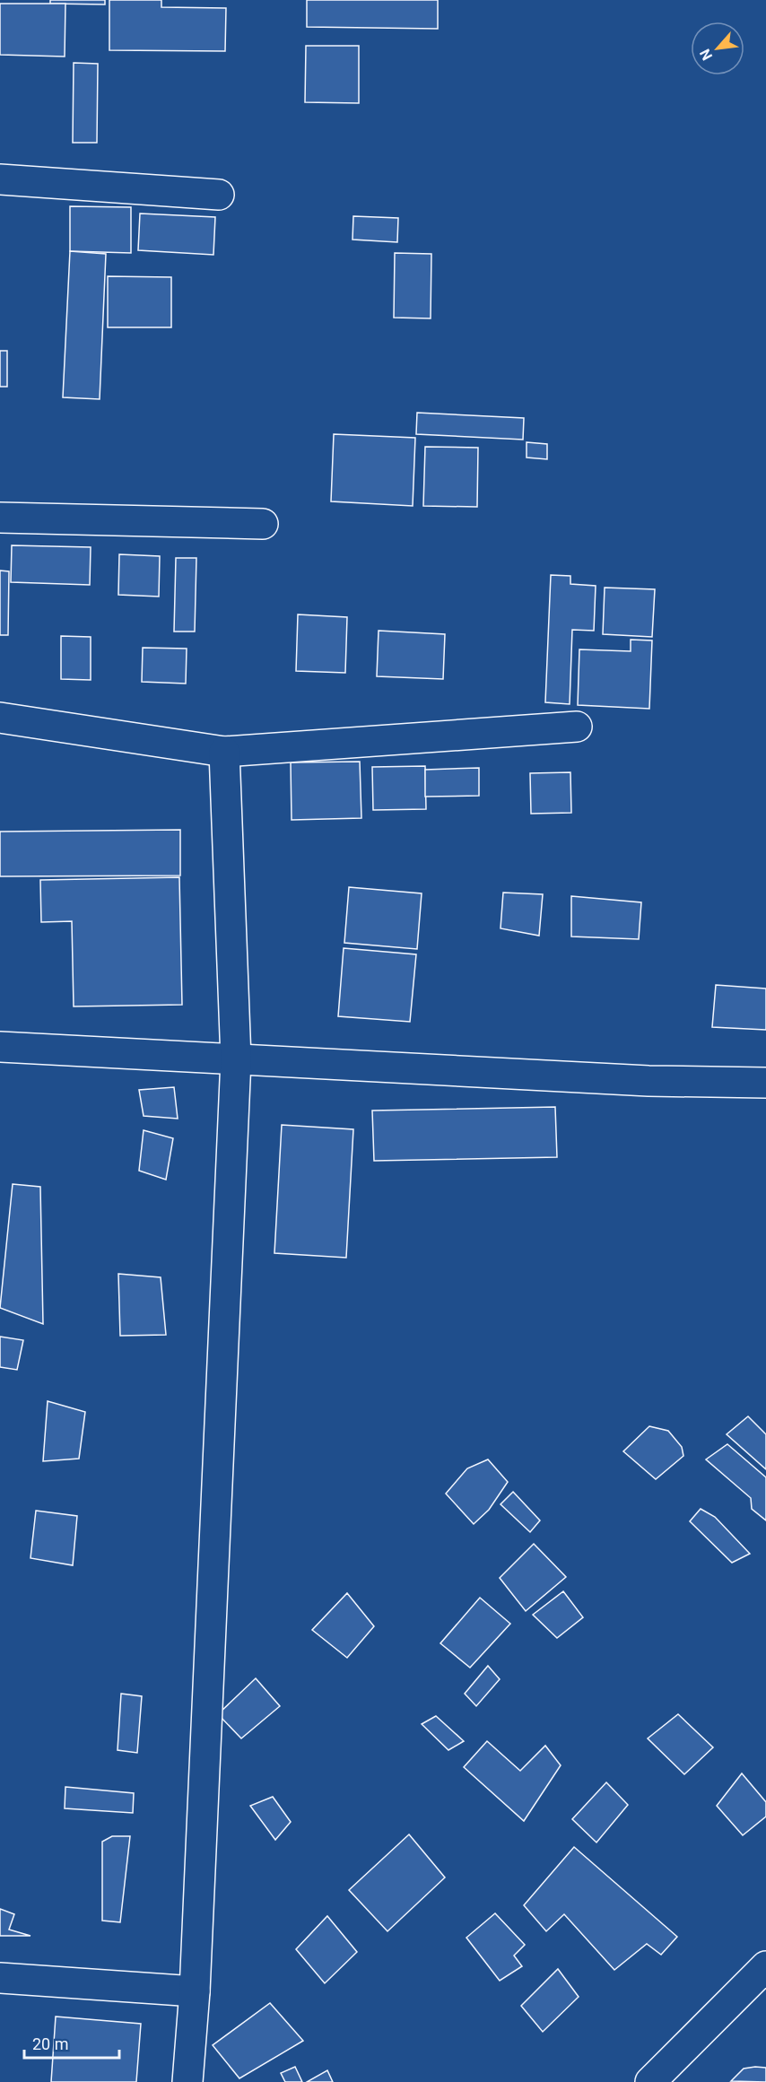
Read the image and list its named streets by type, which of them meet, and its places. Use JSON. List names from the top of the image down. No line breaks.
{"scale_bar":"20 m","north":"bottom left"}
